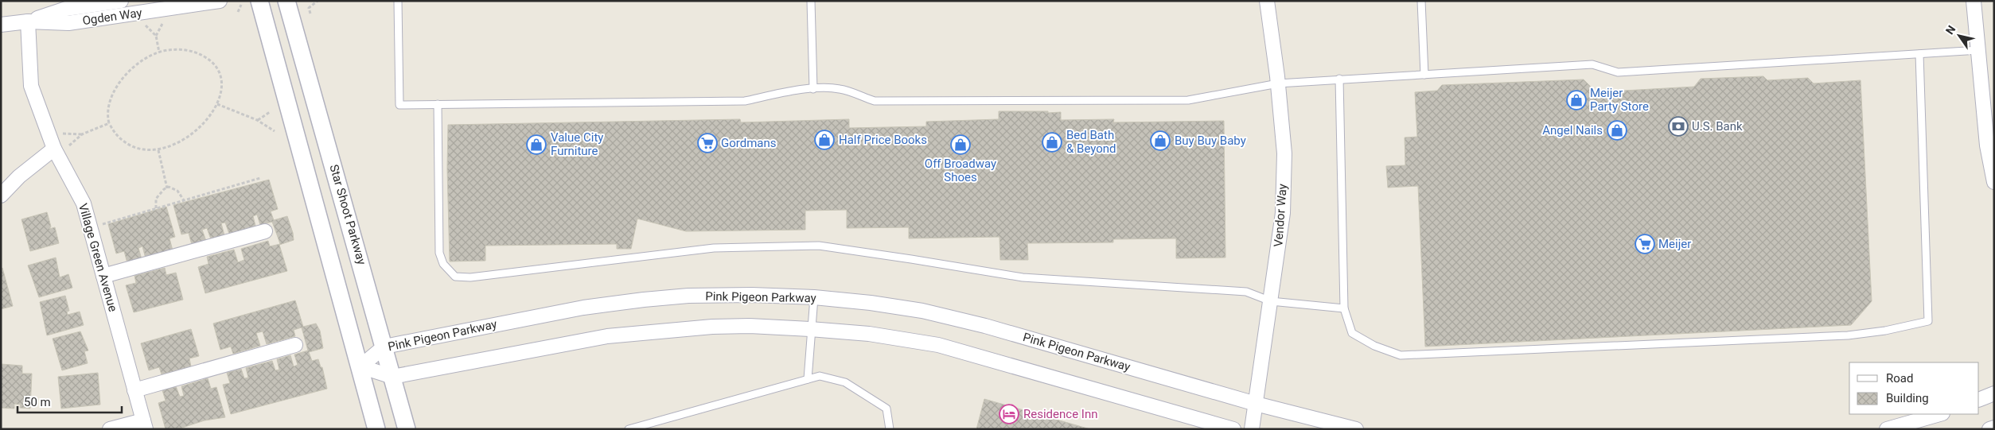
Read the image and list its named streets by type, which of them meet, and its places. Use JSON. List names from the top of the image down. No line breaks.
{"streets":{"street":["Ogden Way","Star Shoot Parkway","Vendor Way","Village Green Avenue","Pink Pigeon Parkway"]},"crossings":[["Ogden Way","Village Green Avenue"],["Star Shoot Parkway","Pink Pigeon Parkway"],["Vendor Way","Pink Pigeon Parkway"]],"places":{"shop":["Meijer Party Store","Angel Nails","Half Price Books","Buy Buy Baby","Bed Bath & Beyond","Value City Furniture","Off Broadway Shoes"],"bank":["U.S. Bank"],"supermarket":["Gordmans","Meijer"],"hotel":["Residence Inn"]},"legend":["Road","Building"],"scale_bar":"50 m","north":"top left"}
